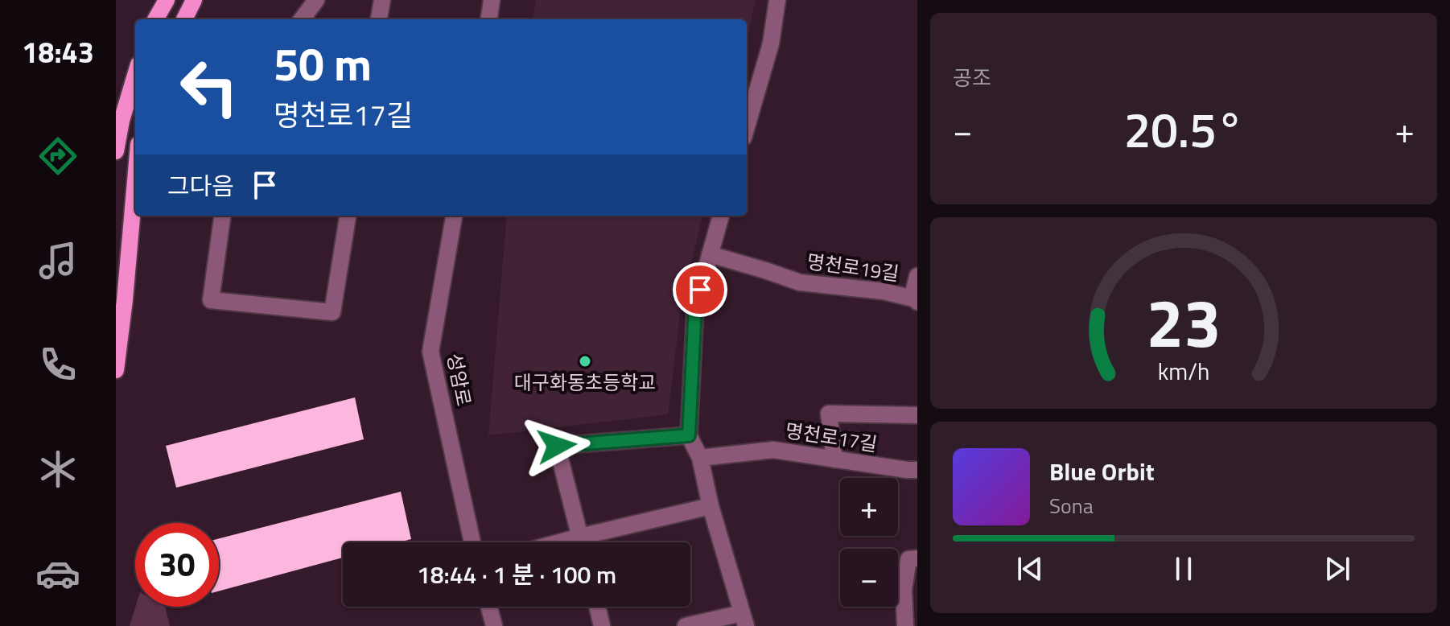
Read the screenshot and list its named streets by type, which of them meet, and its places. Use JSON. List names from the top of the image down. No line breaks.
{"streets":{"street":["명천로19길","성암로","명천로17길"]},"places":["대구화동초등학교"],"page":{"tabs":"18:43","tile":"공조","turn":["50 m","명천로17길"],"heat":["−","20.5°","+"],"then":"그다음","song":["Blue Orbit","Sona"],"map_buttons":["+","−"],"limit":"30","trip":"18:44 · 1 분 · 100 m","gauge":["23","km/h"]}}
